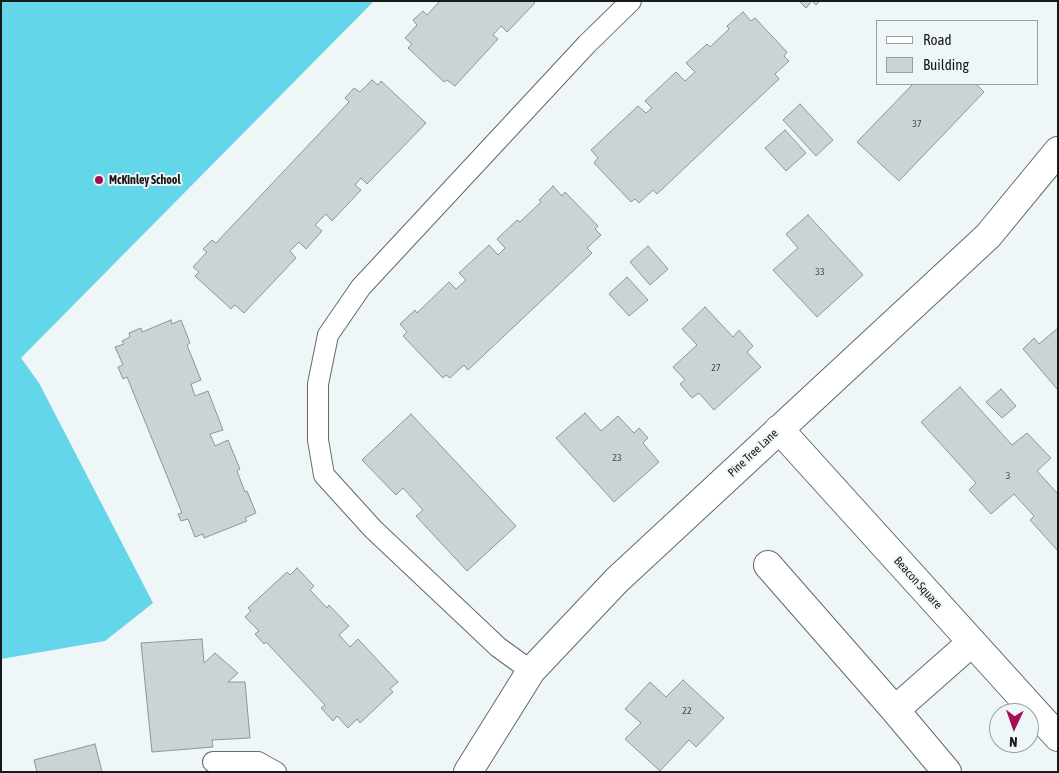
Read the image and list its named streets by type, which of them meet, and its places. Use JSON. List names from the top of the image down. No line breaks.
{"streets":{"street":["Pine Tree Lane","Beacon Square"]},"crossings":[["Pine Tree Lane","Beacon Square"]],"places":["McKinley School"],"house_numbers":["37","33","27","23","3","22"],"legend":["Road","Building"],"north":"bottom"}
